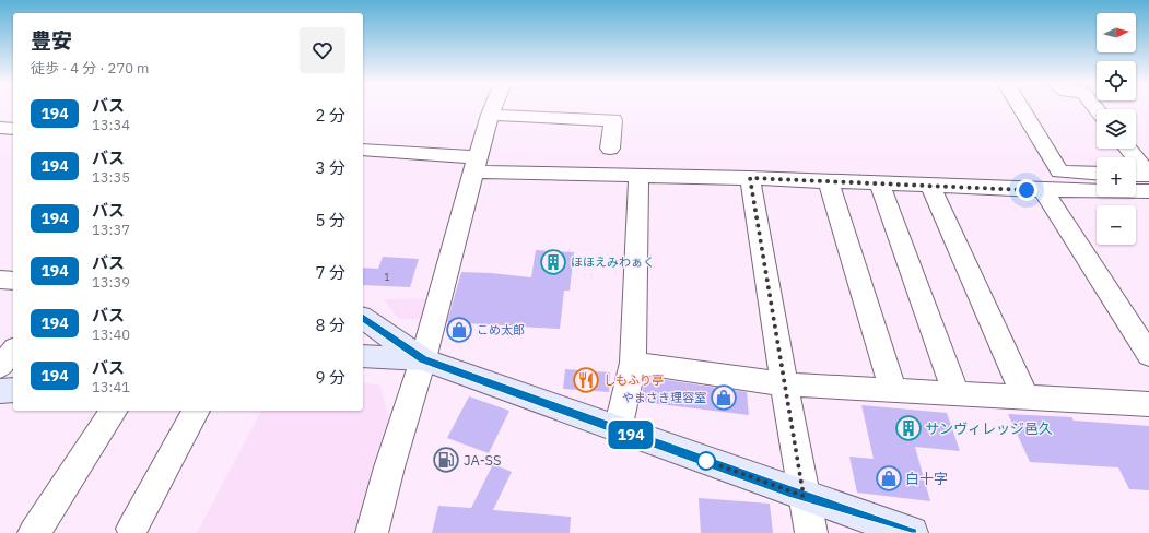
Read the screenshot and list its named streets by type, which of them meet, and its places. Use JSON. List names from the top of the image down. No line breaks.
{"places":{"building":["ほほえみわぁく","サンヴィレッジ邑久"],"shop":["こめ太郎","やまさき理容室","白十字"],"restaurant":["しもふり亭"],"fuel station":["JA-SS"]},"lines":["bus line 194"],"house_numbers":["1"],"north":"right","page":{"on_map":"194","map_buttons":["+","−"],"heading":["豊安","徒歩 · 4 分 · 270 m"],"list":[{"mark":"194","name":"バス","note":"13:34","value":"2 分"},{"mark":"194","name":"バス","note":"13:35","value":"3 分"},{"mark":"194","name":"バス","note":"13:37","value":"5 分"},{"mark":"194","name":"バス","note":"13:39","value":"7 分"},{"mark":"194","name":"バス","note":"13:40","value":"8 分"},{"mark":"194","name":"バス","note":"13:41","value":"9 分"}]}}
